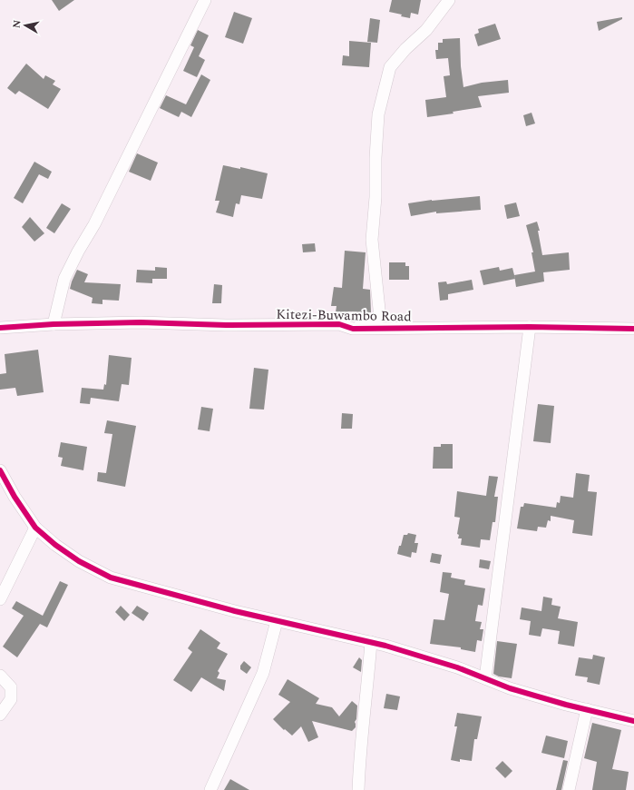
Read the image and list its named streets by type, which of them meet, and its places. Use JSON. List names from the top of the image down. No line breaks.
{"streets":{"street":["Kitezi-Buwambo Road"]},"north":"left"}
